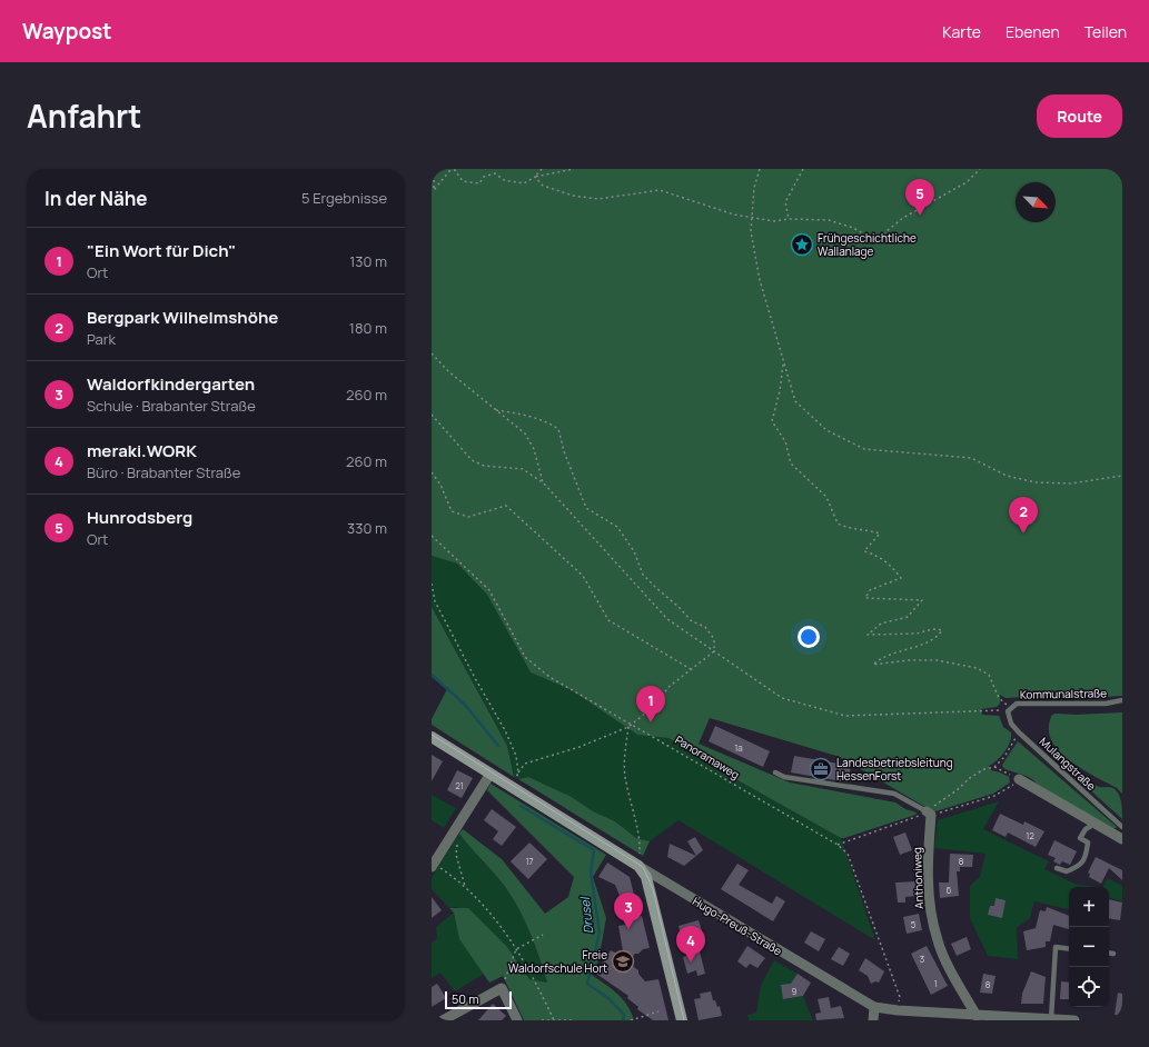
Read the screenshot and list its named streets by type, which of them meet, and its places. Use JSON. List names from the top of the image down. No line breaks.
{"streets":{"street":["Anthoniweg","Hugo-Preuß-Straße"],"lane":["Kommunalstraße","Mulangstraße"],"path":["Panoramaweg"]},"crossings":[["Kommunalstraße","Mulangstraße"],["Panoramaweg","Hugo-Preuß-Straße"],["Anthoniweg","Hugo-Preuß-Straße"]],"water":["Drusel"],"places":{"place":["Frühgeschichtliche Wallanlage"],"office":["Landesbetriebsleitung HessenForst"],"school or university":["Freie Waldorfschule Hort"]},"house_numbers":["1a","21","12","17","8","6","5","3","1","8","9"],"scale_bar":"50 m","north":"bottom right","page":{"header":"Waypost","nav":["Karte","Ebenen","Teilen"],"title":"Anfahrt","buttons":"Route","heading":["In der Nähe","5 Ergebnisse"],"pins":["5","2","1","3","4"],"list":[{"mark":"1","name":"\"Ein Wort für Dich\"","note":"Ort","value":"130 m"},{"mark":"2","name":"Bergpark Wilhelmshöhe","note":"Park","value":"180 m"},{"mark":"3","name":"Waldorfkindergarten","note":"Schule · Brabanter Straße","value":"260 m"},{"mark":"4","name":"meraki.WORK","note":"Büro · Brabanter Straße","value":"260 m"},{"mark":"5","name":"Hunrodsberg","note":"Ort","value":"330 m"}],"map_buttons":["+","−"],"scale":"50 m"}}
